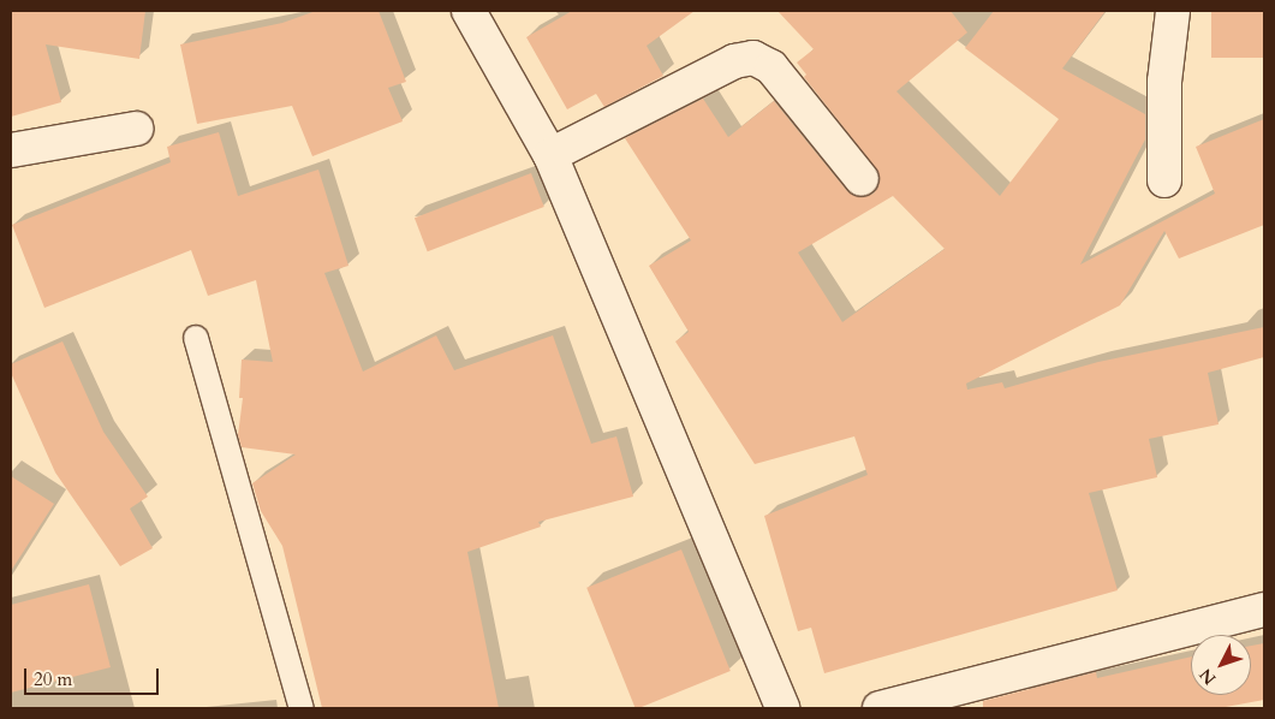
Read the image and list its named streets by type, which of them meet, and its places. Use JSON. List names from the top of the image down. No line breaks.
{"scale_bar":"20 m","north":"bottom left"}
